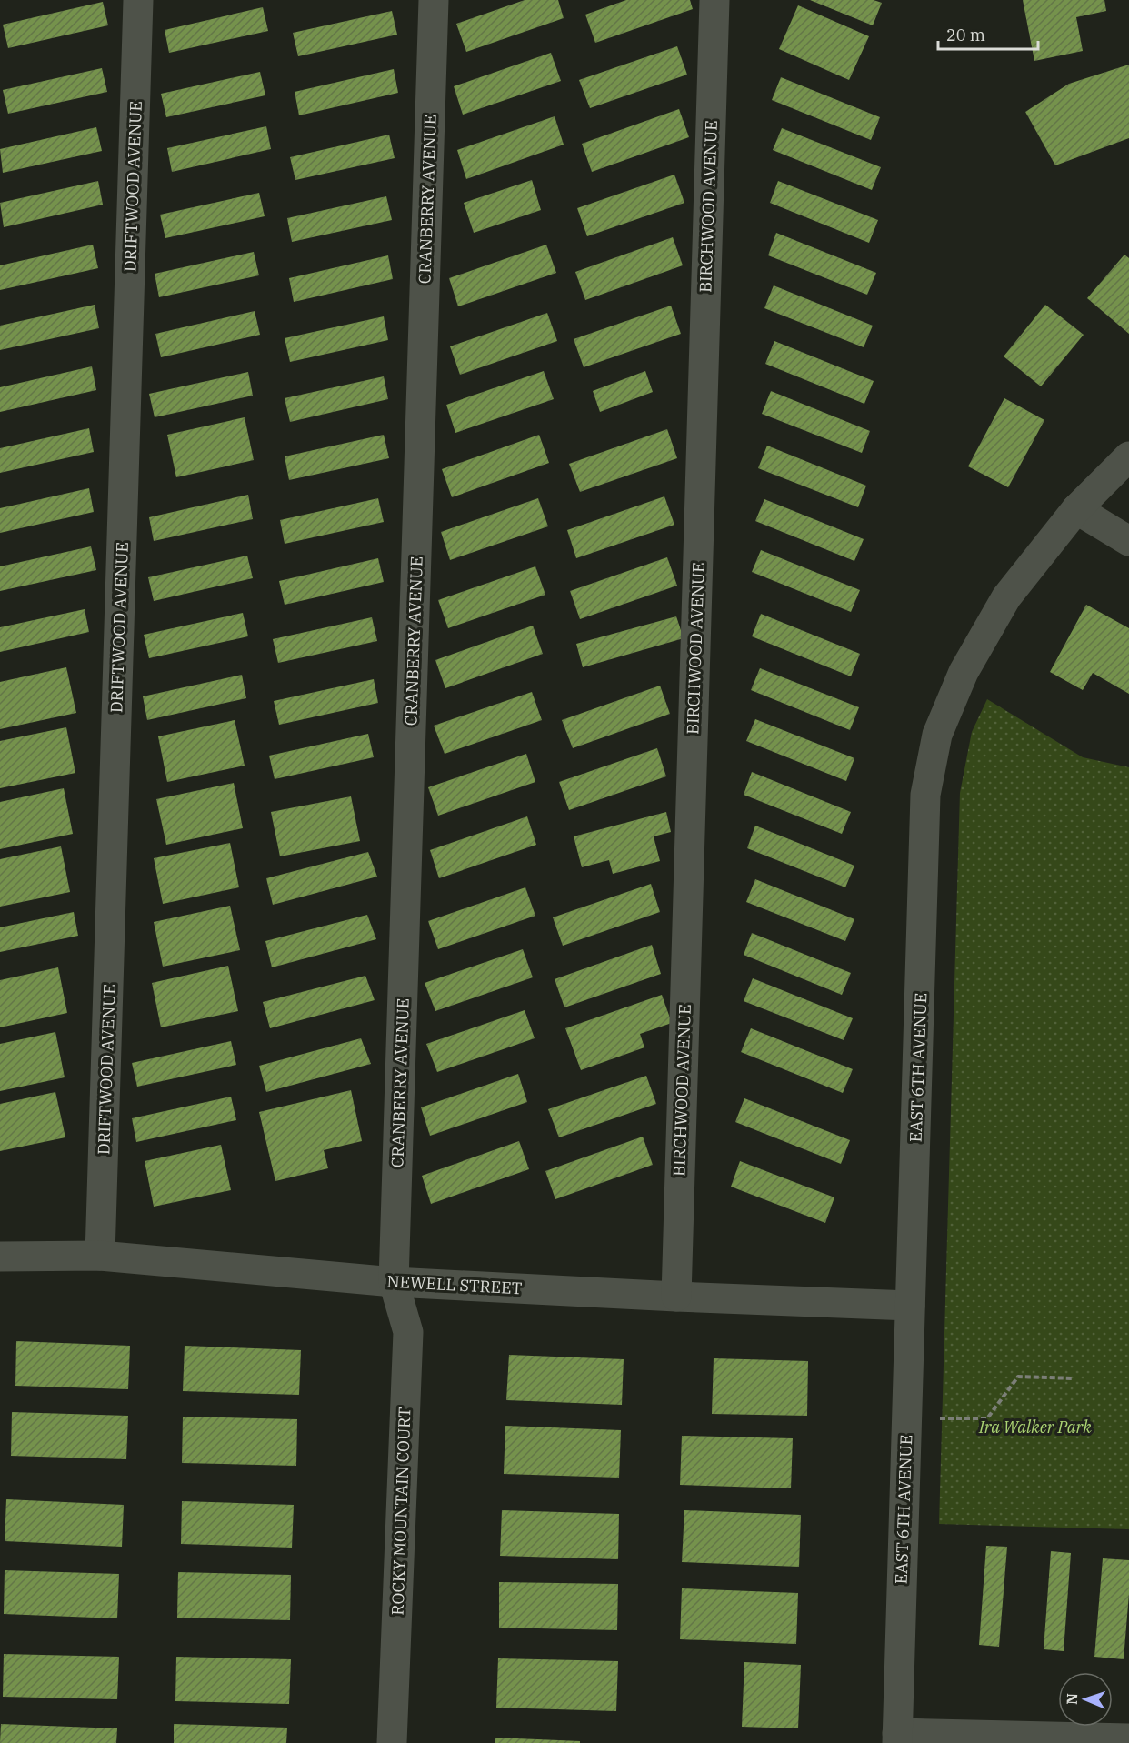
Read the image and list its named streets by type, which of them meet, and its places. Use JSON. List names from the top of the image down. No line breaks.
{"streets":{"street":["DRIFTWOOD AVENUE","CRANBERRY AVENUE","BIRCHWOOD AVENUE","EAST 6TH AVENUE","NEWELL STREET","ROCKY MOUNTAIN COURT"]},"crossings":[["DRIFTWOOD AVENUE","NEWELL STREET"],["CRANBERRY AVENUE","NEWELL STREET"],["CRANBERRY AVENUE","ROCKY MOUNTAIN COURT"],["BIRCHWOOD AVENUE","NEWELL STREET"],["EAST 6TH AVENUE","NEWELL STREET"],["NEWELL STREET","ROCKY MOUNTAIN COURT"]],"parks":["Ira Walker Park"],"scale_bar":"20 m","north":"left"}
